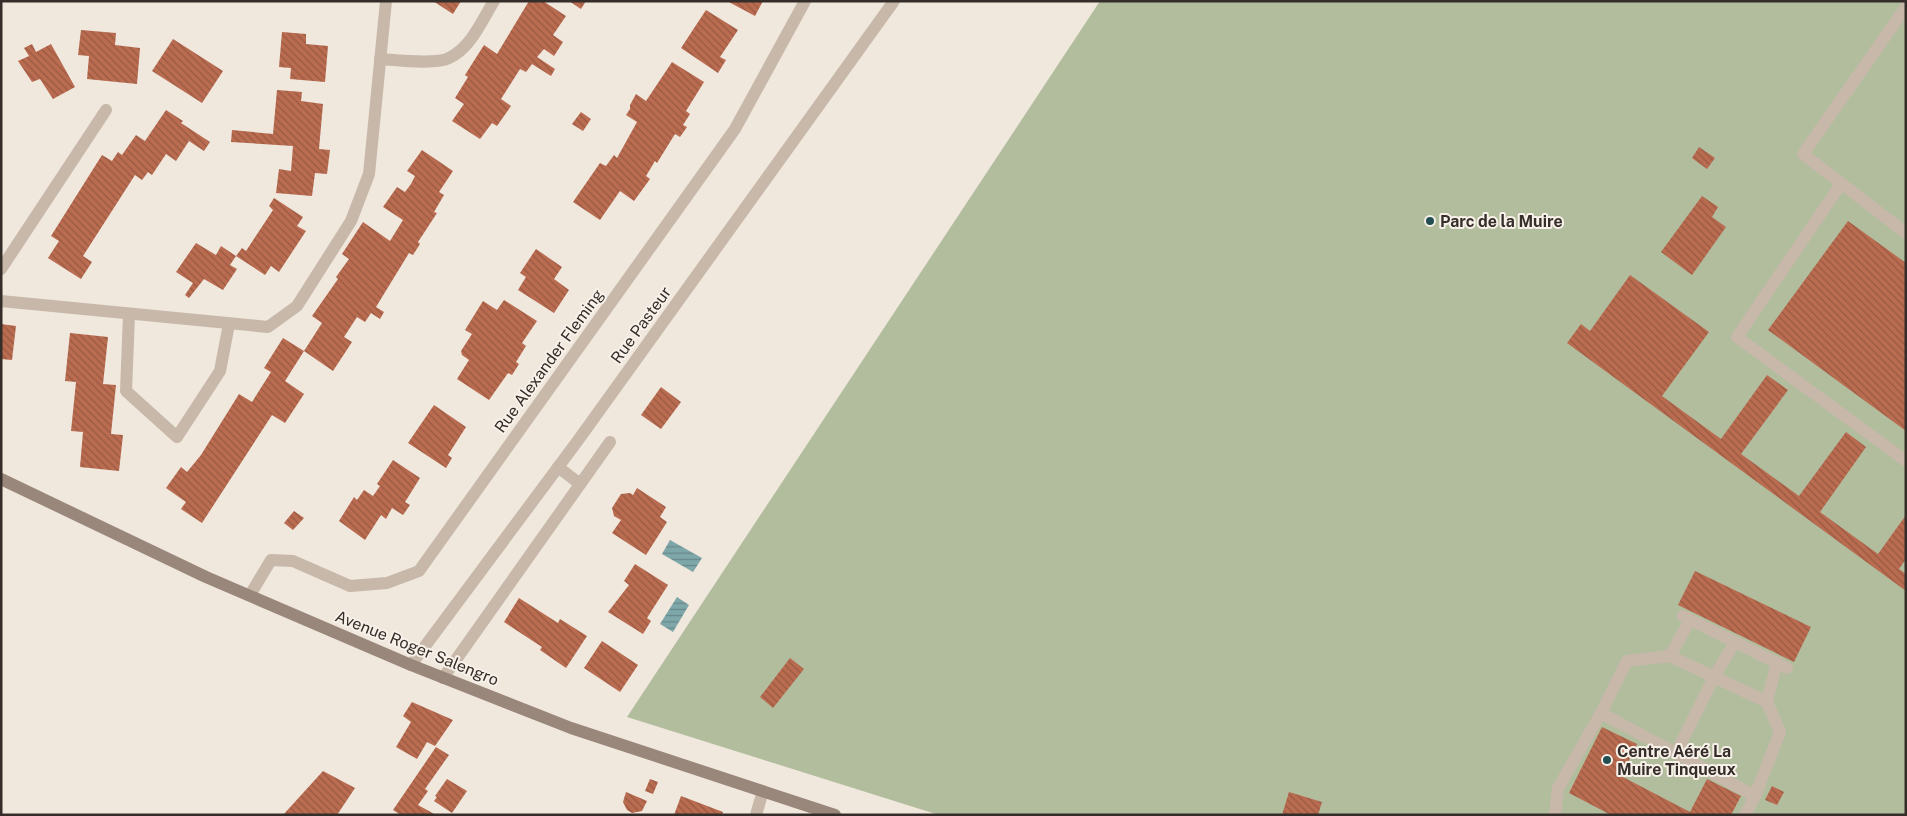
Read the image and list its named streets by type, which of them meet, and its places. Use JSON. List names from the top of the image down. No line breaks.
{"streets":{"street":["Rue Pasteur","Rue Alexander Fleming","Avenue Roger Salengro"]},"crossings":[["Rue Pasteur","Avenue Roger Salengro"],["Rue Alexander Fleming","Avenue Roger Salengro"]],"places":["Parc de la Muire","Centre Aéré La Muire Tinqueux"]}
